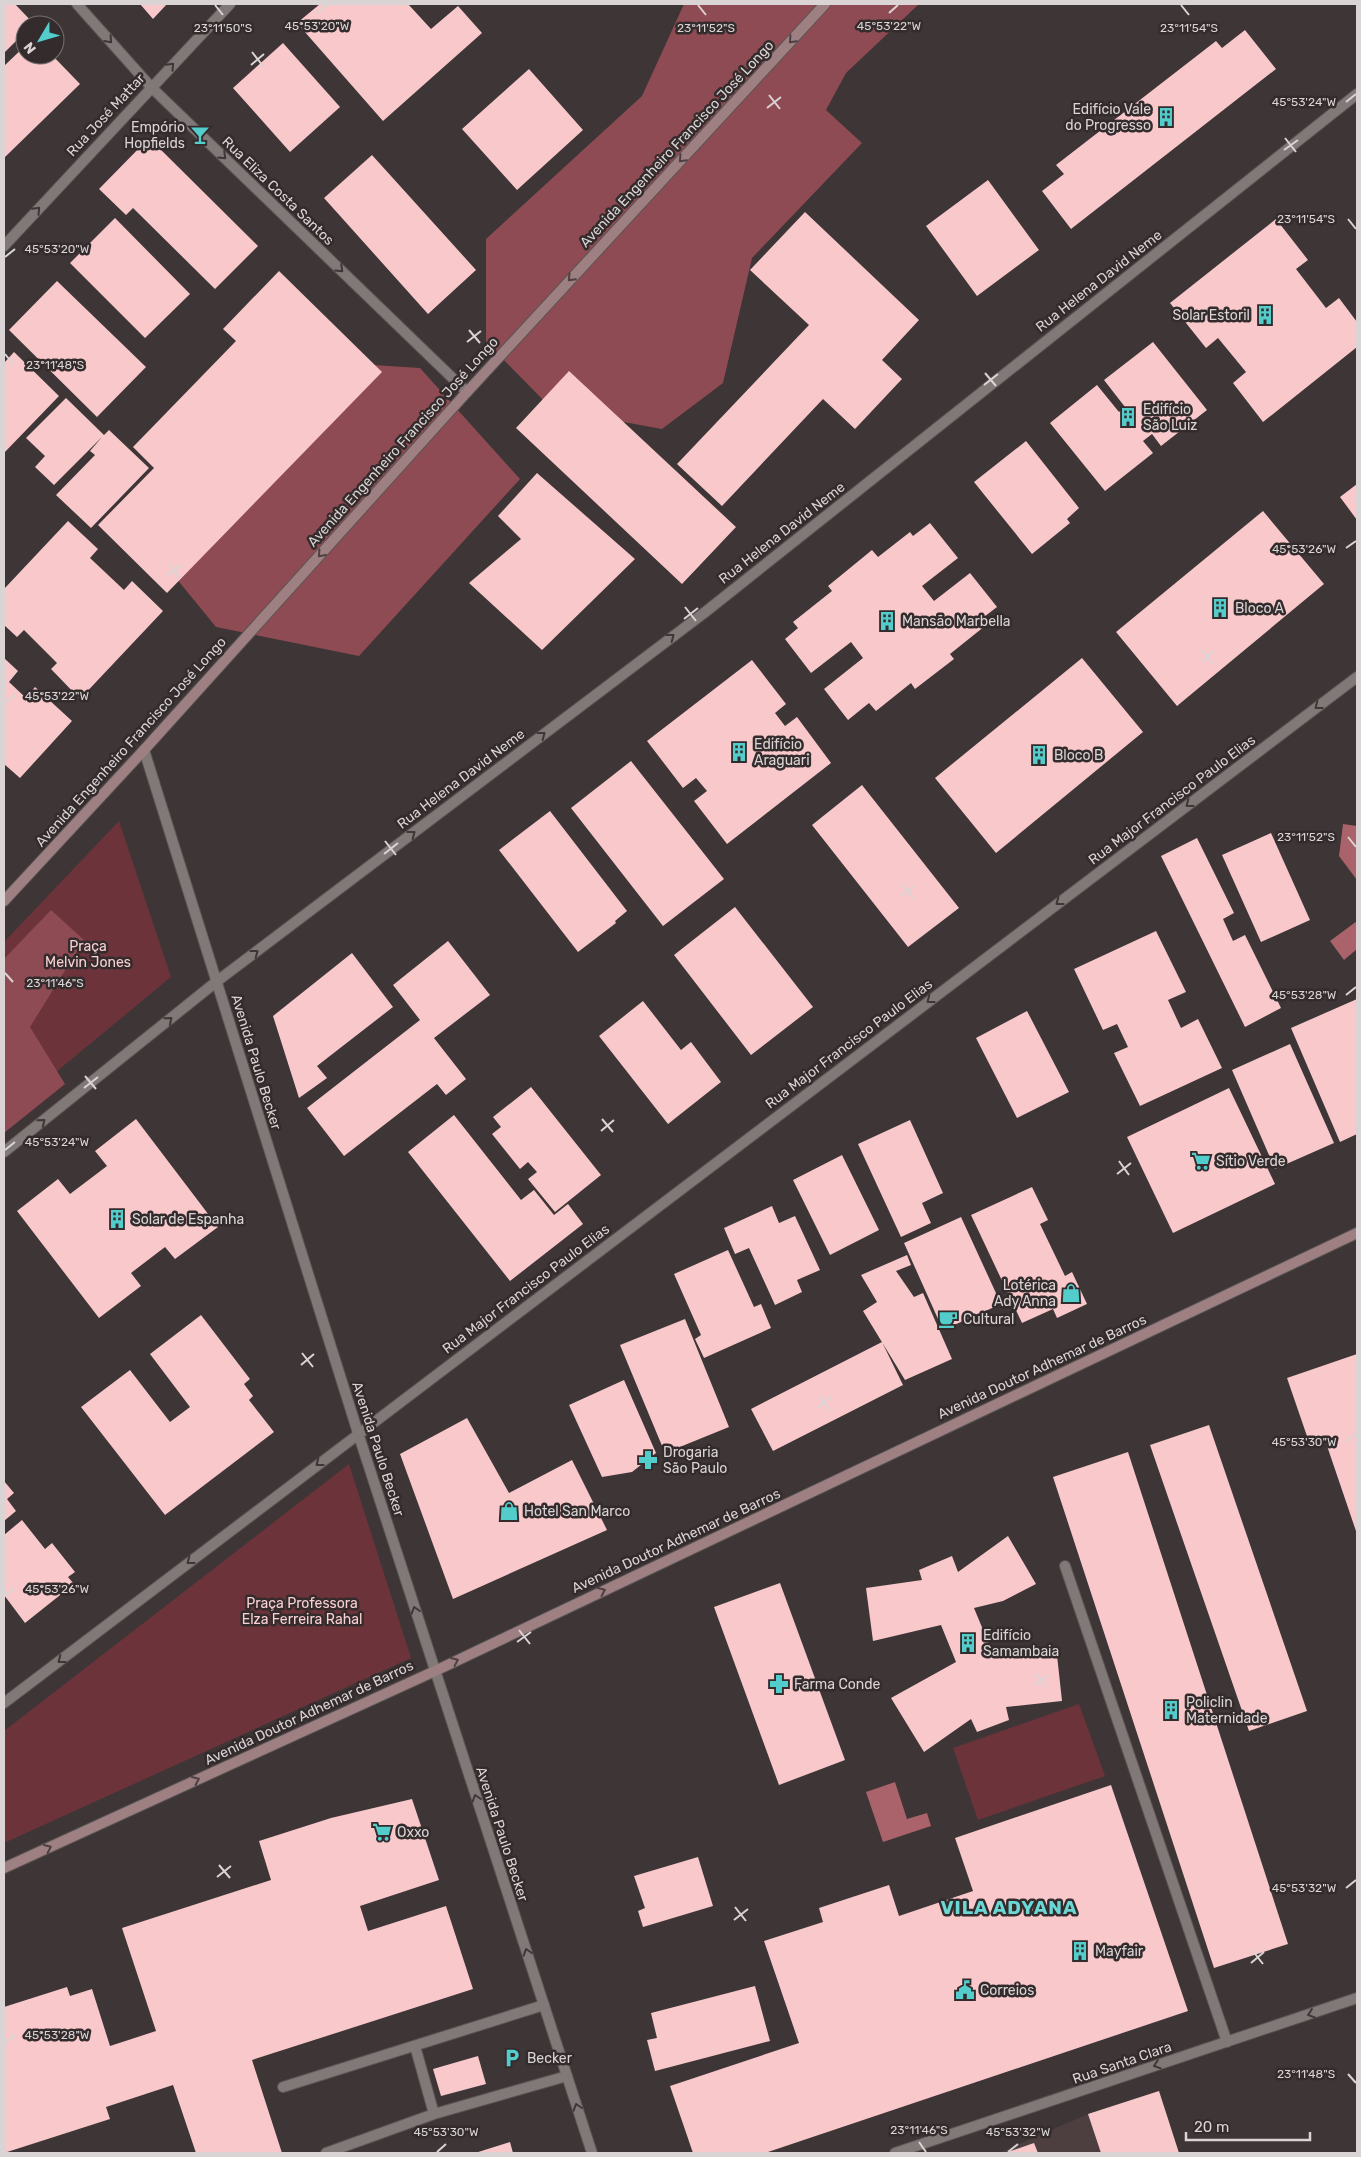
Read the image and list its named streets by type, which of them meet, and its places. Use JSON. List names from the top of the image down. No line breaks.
{"streets":{"street":["Rua José Mattar","Avenida Engenheiro Francisco José Longo","Rua Eliza Costa Santos","Rua Helena David Neme","Rua Major Francisco Paulo Elias","Avenida Paulo Becker","Avenida Doutor Adhemar de Barros","Rua Santa Clara"]},"crossings":[["Rua José Mattar","Rua Eliza Costa Santos"],["Avenida Engenheiro Francisco José Longo","Rua Eliza Costa Santos"],["Avenida Engenheiro Francisco José Longo","Avenida Paulo Becker"],["Rua Helena David Neme","Avenida Paulo Becker"],["Rua Major Francisco Paulo Elias","Avenida Paulo Becker"],["Avenida Paulo Becker","Avenida Doutor Adhemar de Barros"]],"one_way":["Rua José Mattar","Avenida Engenheiro Francisco José Longo","Rua Eliza Costa Santos","Rua Helena David Neme","Rua Major Francisco Paulo Elias","Avenida Paulo Becker","Avenida Doutor Adhemar de Barros","Rua Santa Clara"],"districts":["VILA ADYANA"],"parks":["Praça Melvin Jones","Praça Professora Elza Ferreira Rahal"],"places":{"building":["Edifício Vale do Progresso","Solar Estoril","Edifício São Luiz","Bloco A","Mansāo Marbella","Edifício Araguari","Bloco B","Solar de Espanha","Edifício Samambaia","Policlin Maternidade","Mayfair"],"bar":["Empório Hopfields"],"supermarket":["Sítio Verde","Oxxo"],"shop":["Lotérica Ady Anna","Hotel San Marco"],"cafe":["Cultural"],"pharmacy":["Drogaria São Paulo","Farma Conde"],"public building":["Correios"],"parking":["Becker"]},"scale_bar":"20 m","north":"bottom left","coordinates":["45°53'20\"W","45°53'22\"W","23°11'50\"S","23°11'52\"S","23°11'54\"S","45°53'24\"W","23°11'48\"S","45°53'26\"W","23°11'46\"S","45°53'28\"W","45°53'30\"W","45°53'32\"W"]}
